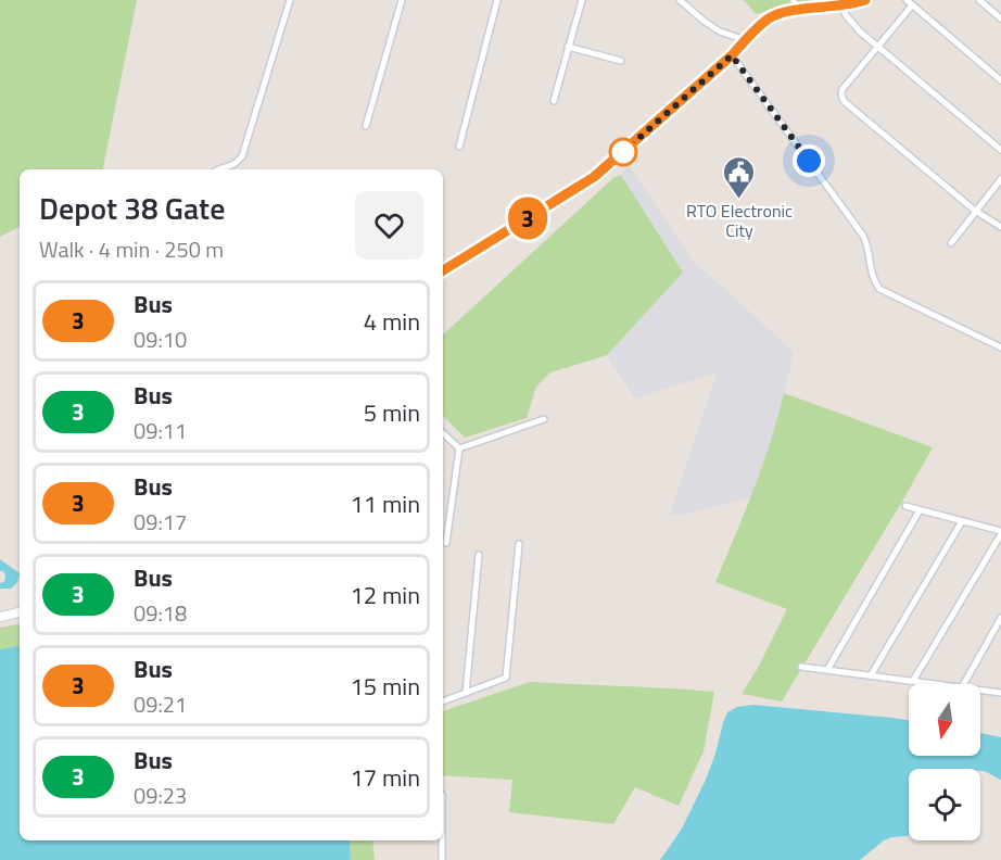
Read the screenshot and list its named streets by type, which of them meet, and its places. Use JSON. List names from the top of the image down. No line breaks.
{"places":{"public building":["RTO Electronic City"]},"lines":["bus line 3"],"north":"bottom","page":{"on_map":"3","heading":["Depot 38 Gate","Walk · 4 min · 250 m"],"list":[{"mark":"3","name":"Bus","note":"09:10","value":"4 min"},{"mark":"3","name":"Bus","note":"09:11","value":"5 min"},{"mark":"3","name":"Bus","note":"09:17","value":"11 min"},{"mark":"3","name":"Bus","note":"09:18","value":"12 min"},{"mark":"3","name":"Bus","note":"09:21","value":"15 min"},{"mark":"3","name":"Bus","note":"09:23","value":"17 min"}]}}
